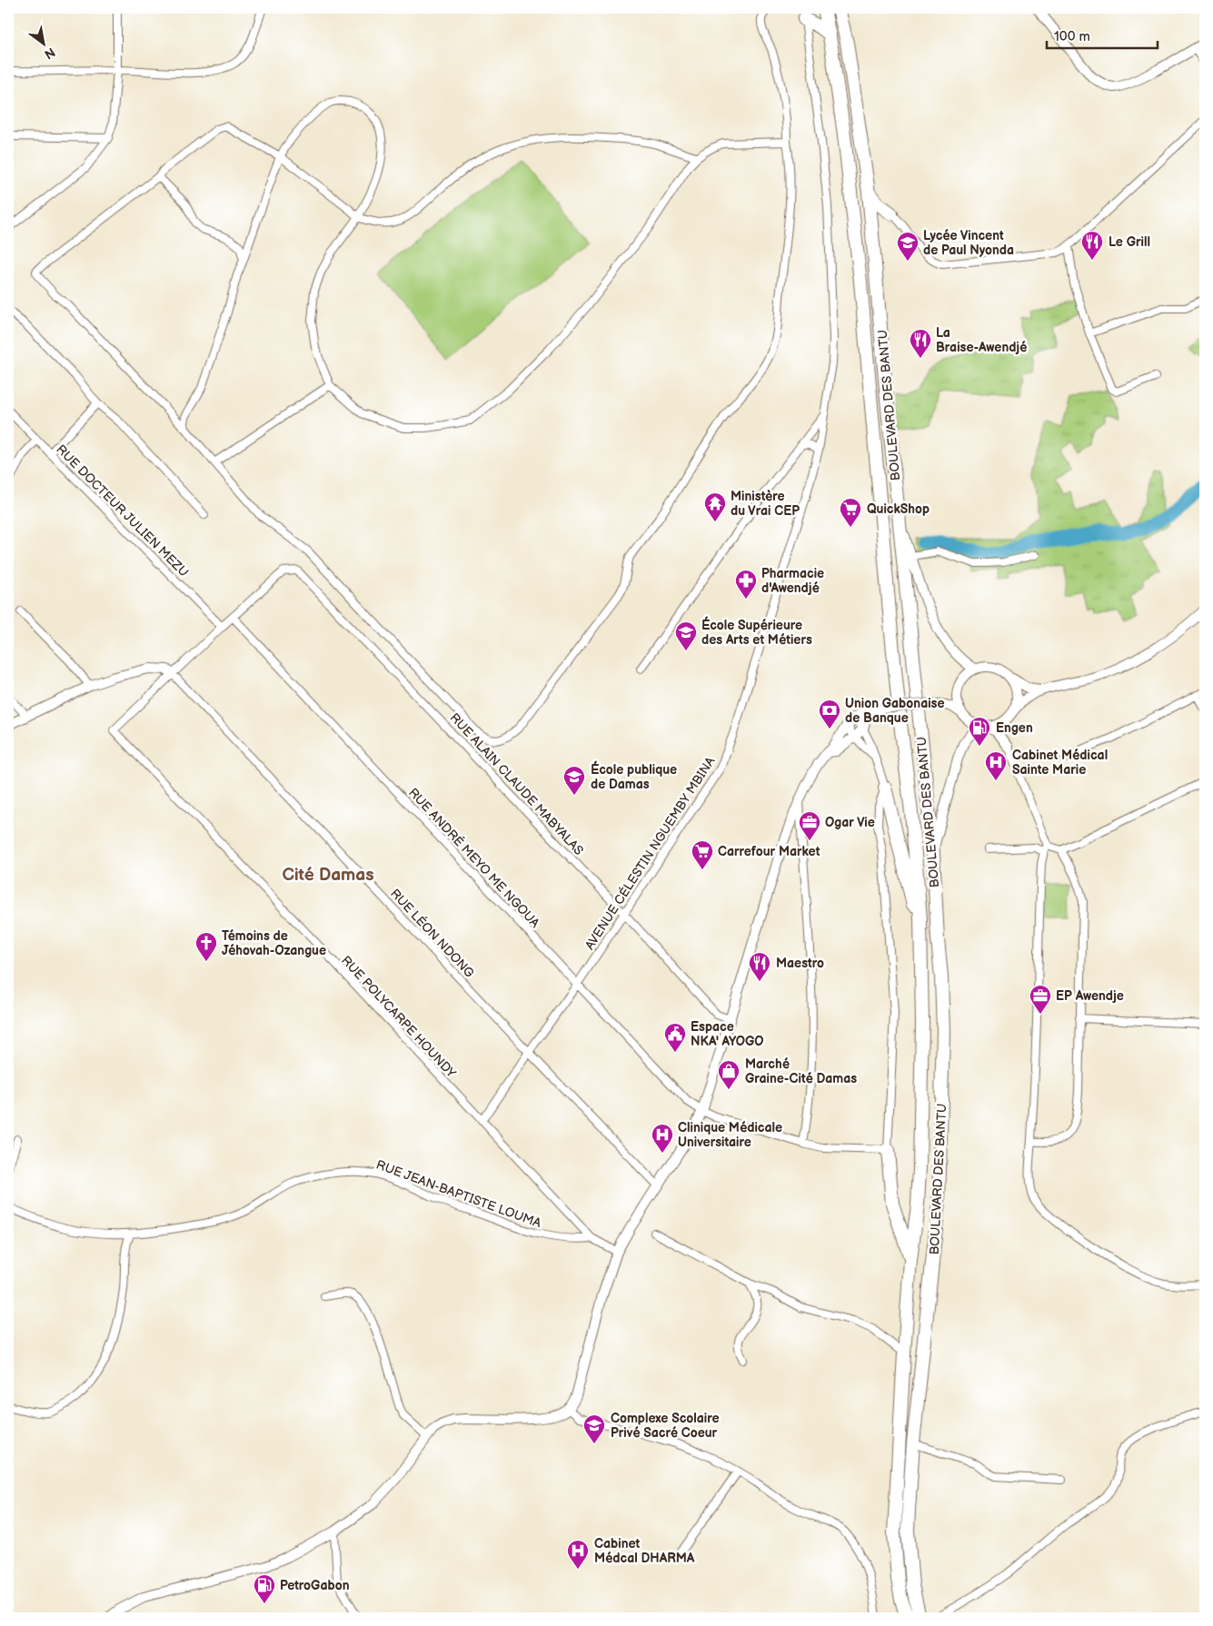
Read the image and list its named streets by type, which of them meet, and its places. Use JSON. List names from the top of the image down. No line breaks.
{"streets":{"highway":["BOULEVARD DES BANTU"],"street":["RUE DOCTEUR JULIEN MEZU","RUE ALAIN CLAUDE MABYALAS","AVENUE CÉLESTIN NGUEMBY MBINA","RUE ANDRÉ MEYO ME NGOUA","RUE LÉON NDONG","RUE POLYCARPE HOUNDY","RUE JEAN-BAPTISTE LOUMA"]},"crossings":[["RUE ALAIN CLAUDE MABYALAS","AVENUE CÉLESTIN NGUEMBY MBINA"],["RUE ALAIN CLAUDE MABYALAS","RUE ANDRÉ MEYO ME NGOUA"],["AVENUE CÉLESTIN NGUEMBY MBINA","RUE ANDRÉ MEYO ME NGOUA"],["AVENUE CÉLESTIN NGUEMBY MBINA","RUE LÉON NDONG"],["AVENUE CÉLESTIN NGUEMBY MBINA","RUE POLYCARPE HOUNDY"],["RUE LÉON NDONG","RUE POLYCARPE HOUNDY"],["RUE POLYCARPE HOUNDY","RUE JEAN-BAPTISTE LOUMA"]],"districts":["Cité Damas"],"places":{"restaurant":["Le Grill","La Braise-Awendjé","Maestro"],"school or university":["Lycée Vincent de Paul Nyonda","École Supérieure des Arts et Métiers","École publique de Damas","Complexe Scolaire Privé Sacré Coeur"],"temple":["Ministère du Vrai CEP"],"supermarket":["QuickShop","Carrefour Market"],"pharmacy":["Pharmacie d'Awendjé"],"bank":["Union Gabonaise de Banque"],"fuel station":["Engen","PetroGabon"],"hospital":["Cabinet Médical Sainte Marie","Clinique Médicale Universitaire","Cabinet Médcal DHARMA"],"office":["Ogar Vie","EP Awendje"],"church":["Témoins de Jéhovah-Ozangue"],"public building":["Espace NKA' AYOGO"],"shop":["Marché Graine-Cité Damas"]},"scale_bar":"100 m","north":"bottom right"}
